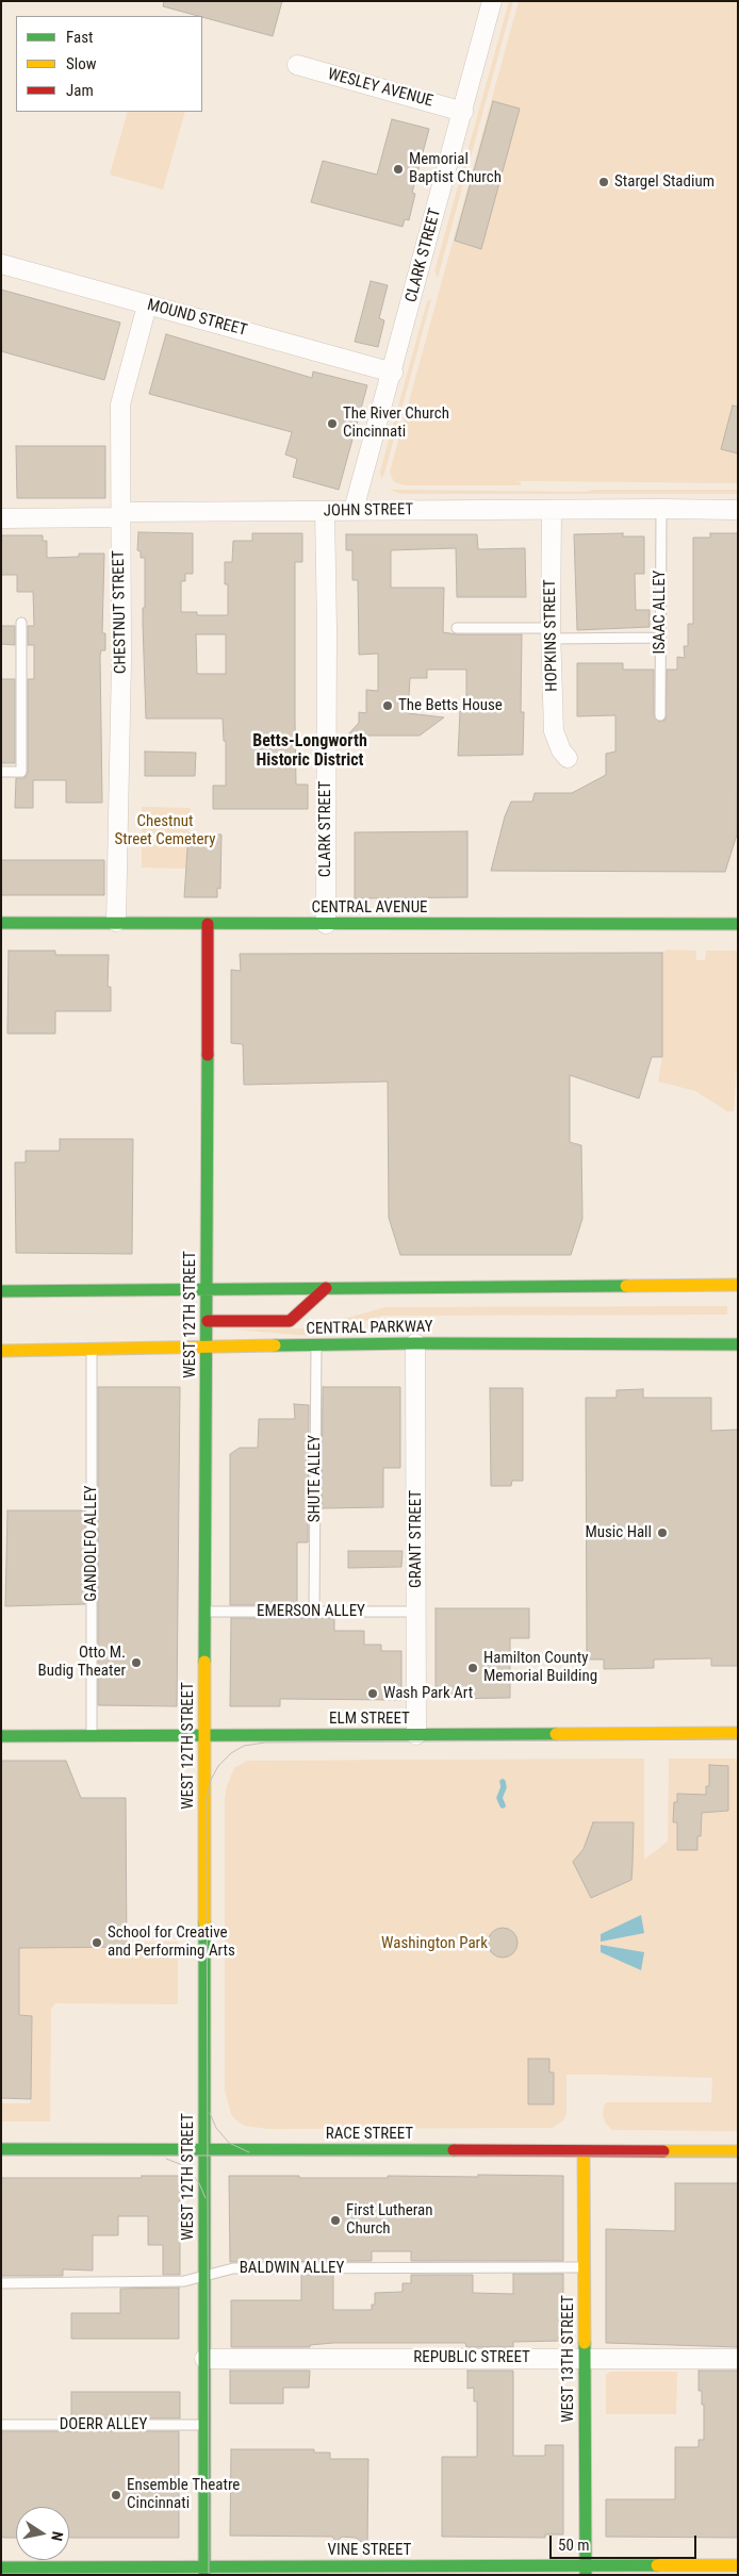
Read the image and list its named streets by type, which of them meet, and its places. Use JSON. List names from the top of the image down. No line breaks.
{"streets":{"street":["WESLEY AVENUE","CLARK STREET","MOUND STREET","JOHN STREET","CHESTNUT STREET","HOPKINS STREET","CENTRAL AVENUE","WEST 12TH STREET","CENTRAL PARKWAY","GRANT STREET","ELM STREET","RACE STREET","REPUBLIC STREET","WEST 13TH STREET","VINE STREET"],"lane":["ISAAC ALLEY","SHUTE ALLEY","GANDOLFO ALLEY","EMERSON ALLEY","BALDWIN ALLEY","DOERR ALLEY"]},"crossings":[["WESLEY AVENUE","CLARK STREET"],["CLARK STREET","MOUND STREET"],["CLARK STREET","JOHN STREET"],["CLARK STREET","CENTRAL AVENUE"],["MOUND STREET","CHESTNUT STREET"],["JOHN STREET","CHESTNUT STREET"],["JOHN STREET","ISAAC ALLEY"],["JOHN STREET","HOPKINS STREET"],["CHESTNUT STREET","CENTRAL AVENUE"],["CENTRAL AVENUE","WEST 12TH STREET"],["WEST 12TH STREET","CENTRAL PARKWAY"],["WEST 12TH STREET","EMERSON ALLEY"],["WEST 12TH STREET","ELM STREET"],["WEST 12TH STREET","RACE STREET"],["WEST 12TH STREET","BALDWIN ALLEY"],["WEST 12TH STREET","REPUBLIC STREET"],["WEST 12TH STREET","DOERR ALLEY"],["WEST 12TH STREET","VINE STREET"],["CENTRAL PARKWAY","SHUTE ALLEY"],["CENTRAL PARKWAY","GRANT STREET"],["CENTRAL PARKWAY","GANDOLFO ALLEY"],["SHUTE ALLEY","EMERSON ALLEY"],["GRANT STREET","EMERSON ALLEY"],["GRANT STREET","ELM STREET"],["GANDOLFO ALLEY","ELM STREET"],["RACE STREET","WEST 13TH STREET"],["BALDWIN ALLEY","WEST 13TH STREET"],["REPUBLIC STREET","WEST 13TH STREET"],["WEST 13TH STREET","VINE STREET"]],"districts":["Betts-Longworth Historic District"],"parks":["Chestnut Street Cemetery","Washington Park"],"places":["Memorial Baptist Church","Stargel Stadium","The River Church Cincinnati","The Betts House","Music Hall","Otto M. Budig Theater","Hamilton County Memorial Building","Wash Park Art","School for Creative and Performing Arts","First Lutheran Church","Ensemble Theatre Cincinnati"],"legend":["Fast","Slow","Jam"],"scale_bar":"50 m","north":"right"}
